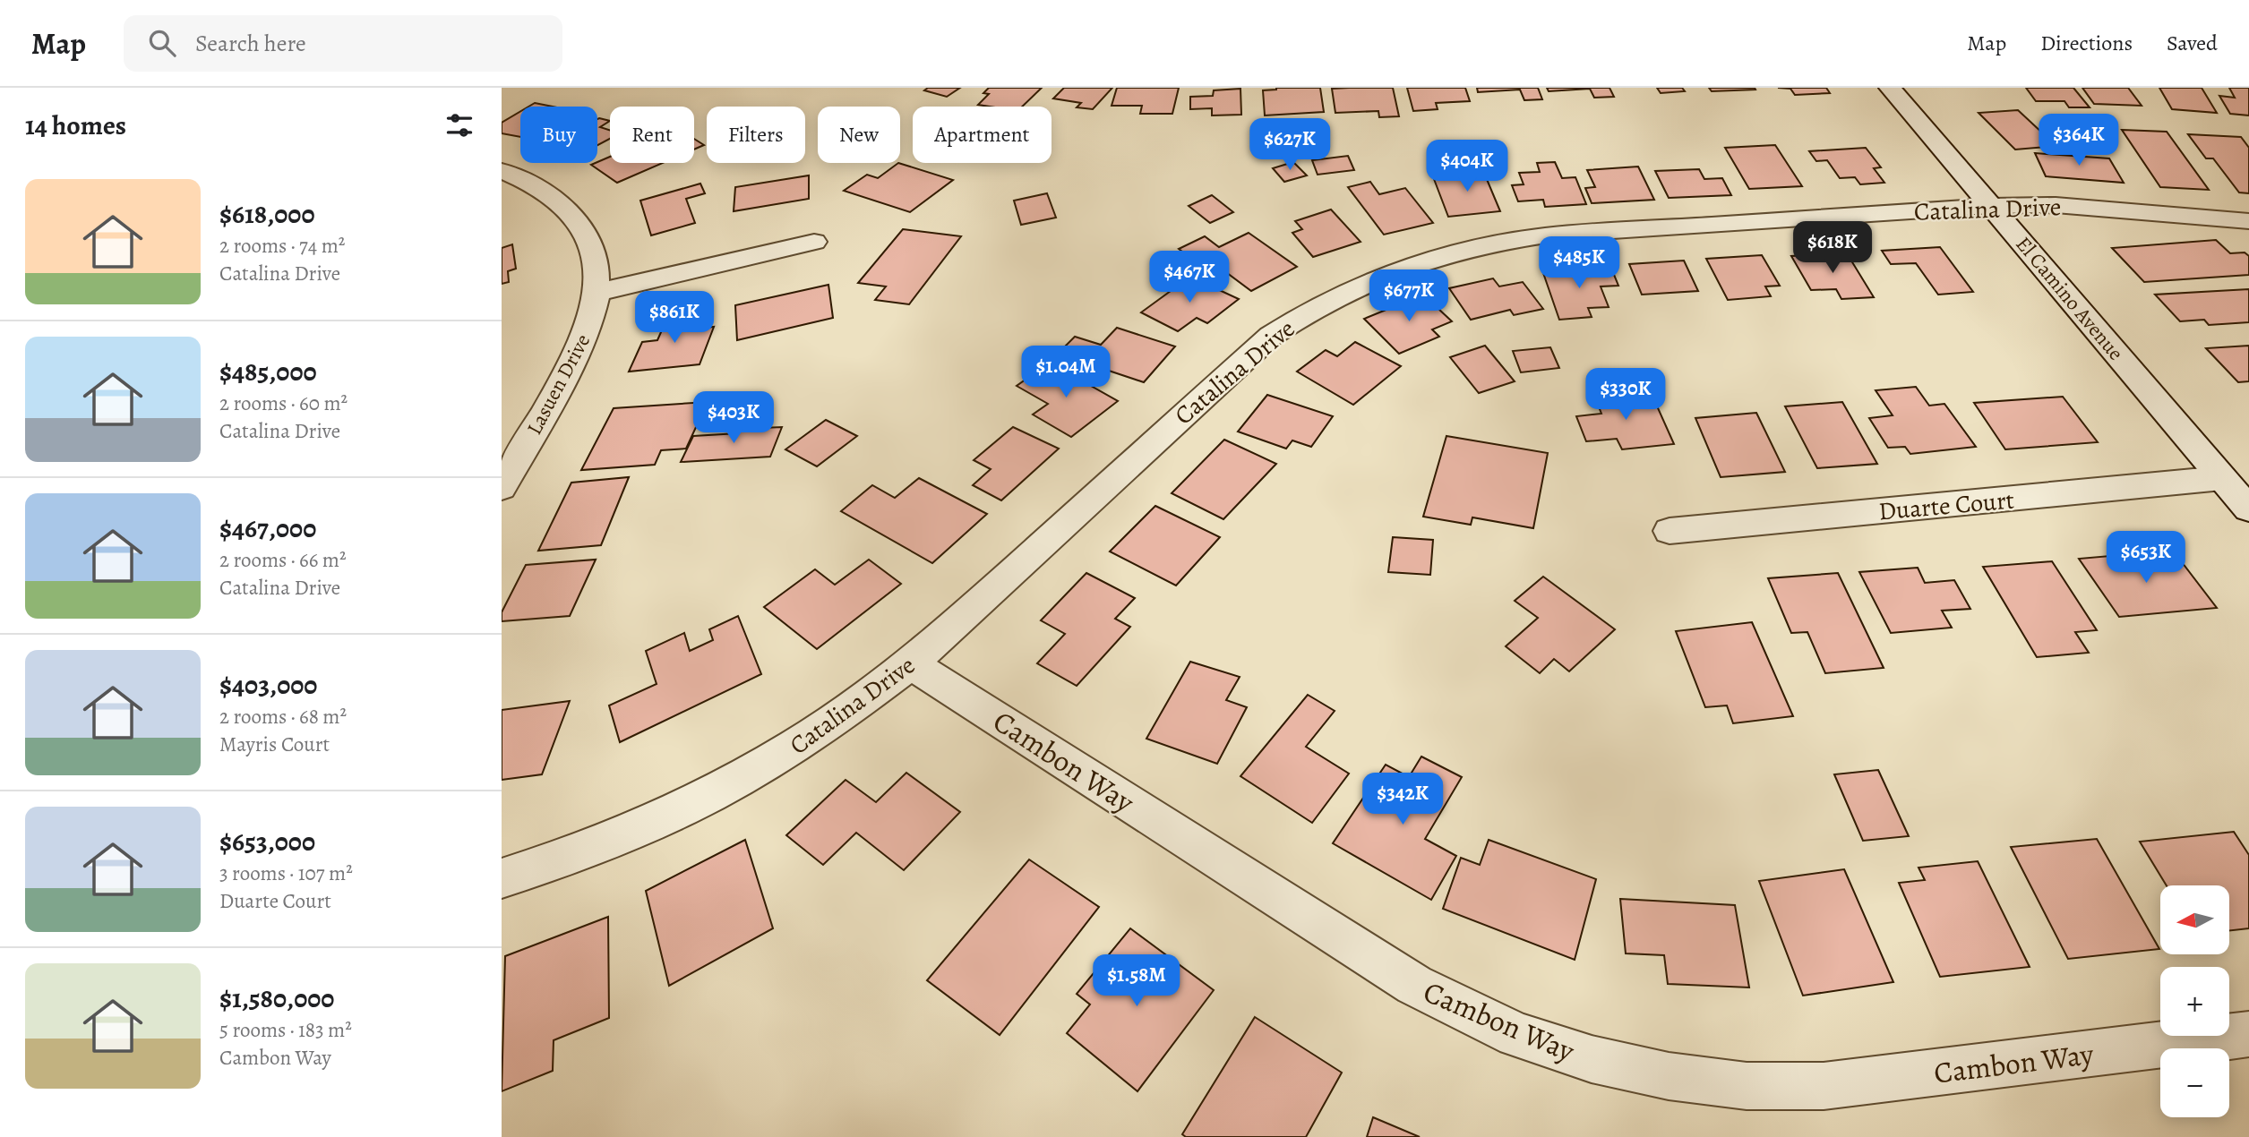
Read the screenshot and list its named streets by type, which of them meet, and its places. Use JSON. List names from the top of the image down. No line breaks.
{"streets":{"street":["Catalina Drive","El Camino Avenue","Lasuen Drive","Duarte Court","Cambon Way"]},"crossings":[["Catalina Drive","El Camino Avenue"],["Catalina Drive","Cambon Way"],["El Camino Avenue","Duarte Court"]],"north":"left","page":{"header":"Map","search":"Search here","nav":["Map","Directions","Saved"],"heading":"14 homes","chip":["Buy","Rent","Filters","New","Apartment"],"price":["$364K","$627K","$404K","$618K","$485K","$467K","$677K","$861K","$1.04M","$330K","$403K","$653K","$342K","$1.58M"],"list":[{"name":"$618,000","note":"2 rooms · 74 m² · Catalina Drive"},{"name":"$485,000","note":"2 rooms · 60 m² · Catalina Drive"},{"name":"$467,000","note":"2 rooms · 66 m² · Catalina Drive"},{"name":"$403,000","note":"2 rooms · 68 m² · Mayris Court"},{"name":"$653,000","note":"3 rooms · 107 m² · Duarte Court"},{"name":"$1,580,000","note":"5 rooms · 183 m² · Cambon Way"}],"map_buttons":["+","−"]}}
